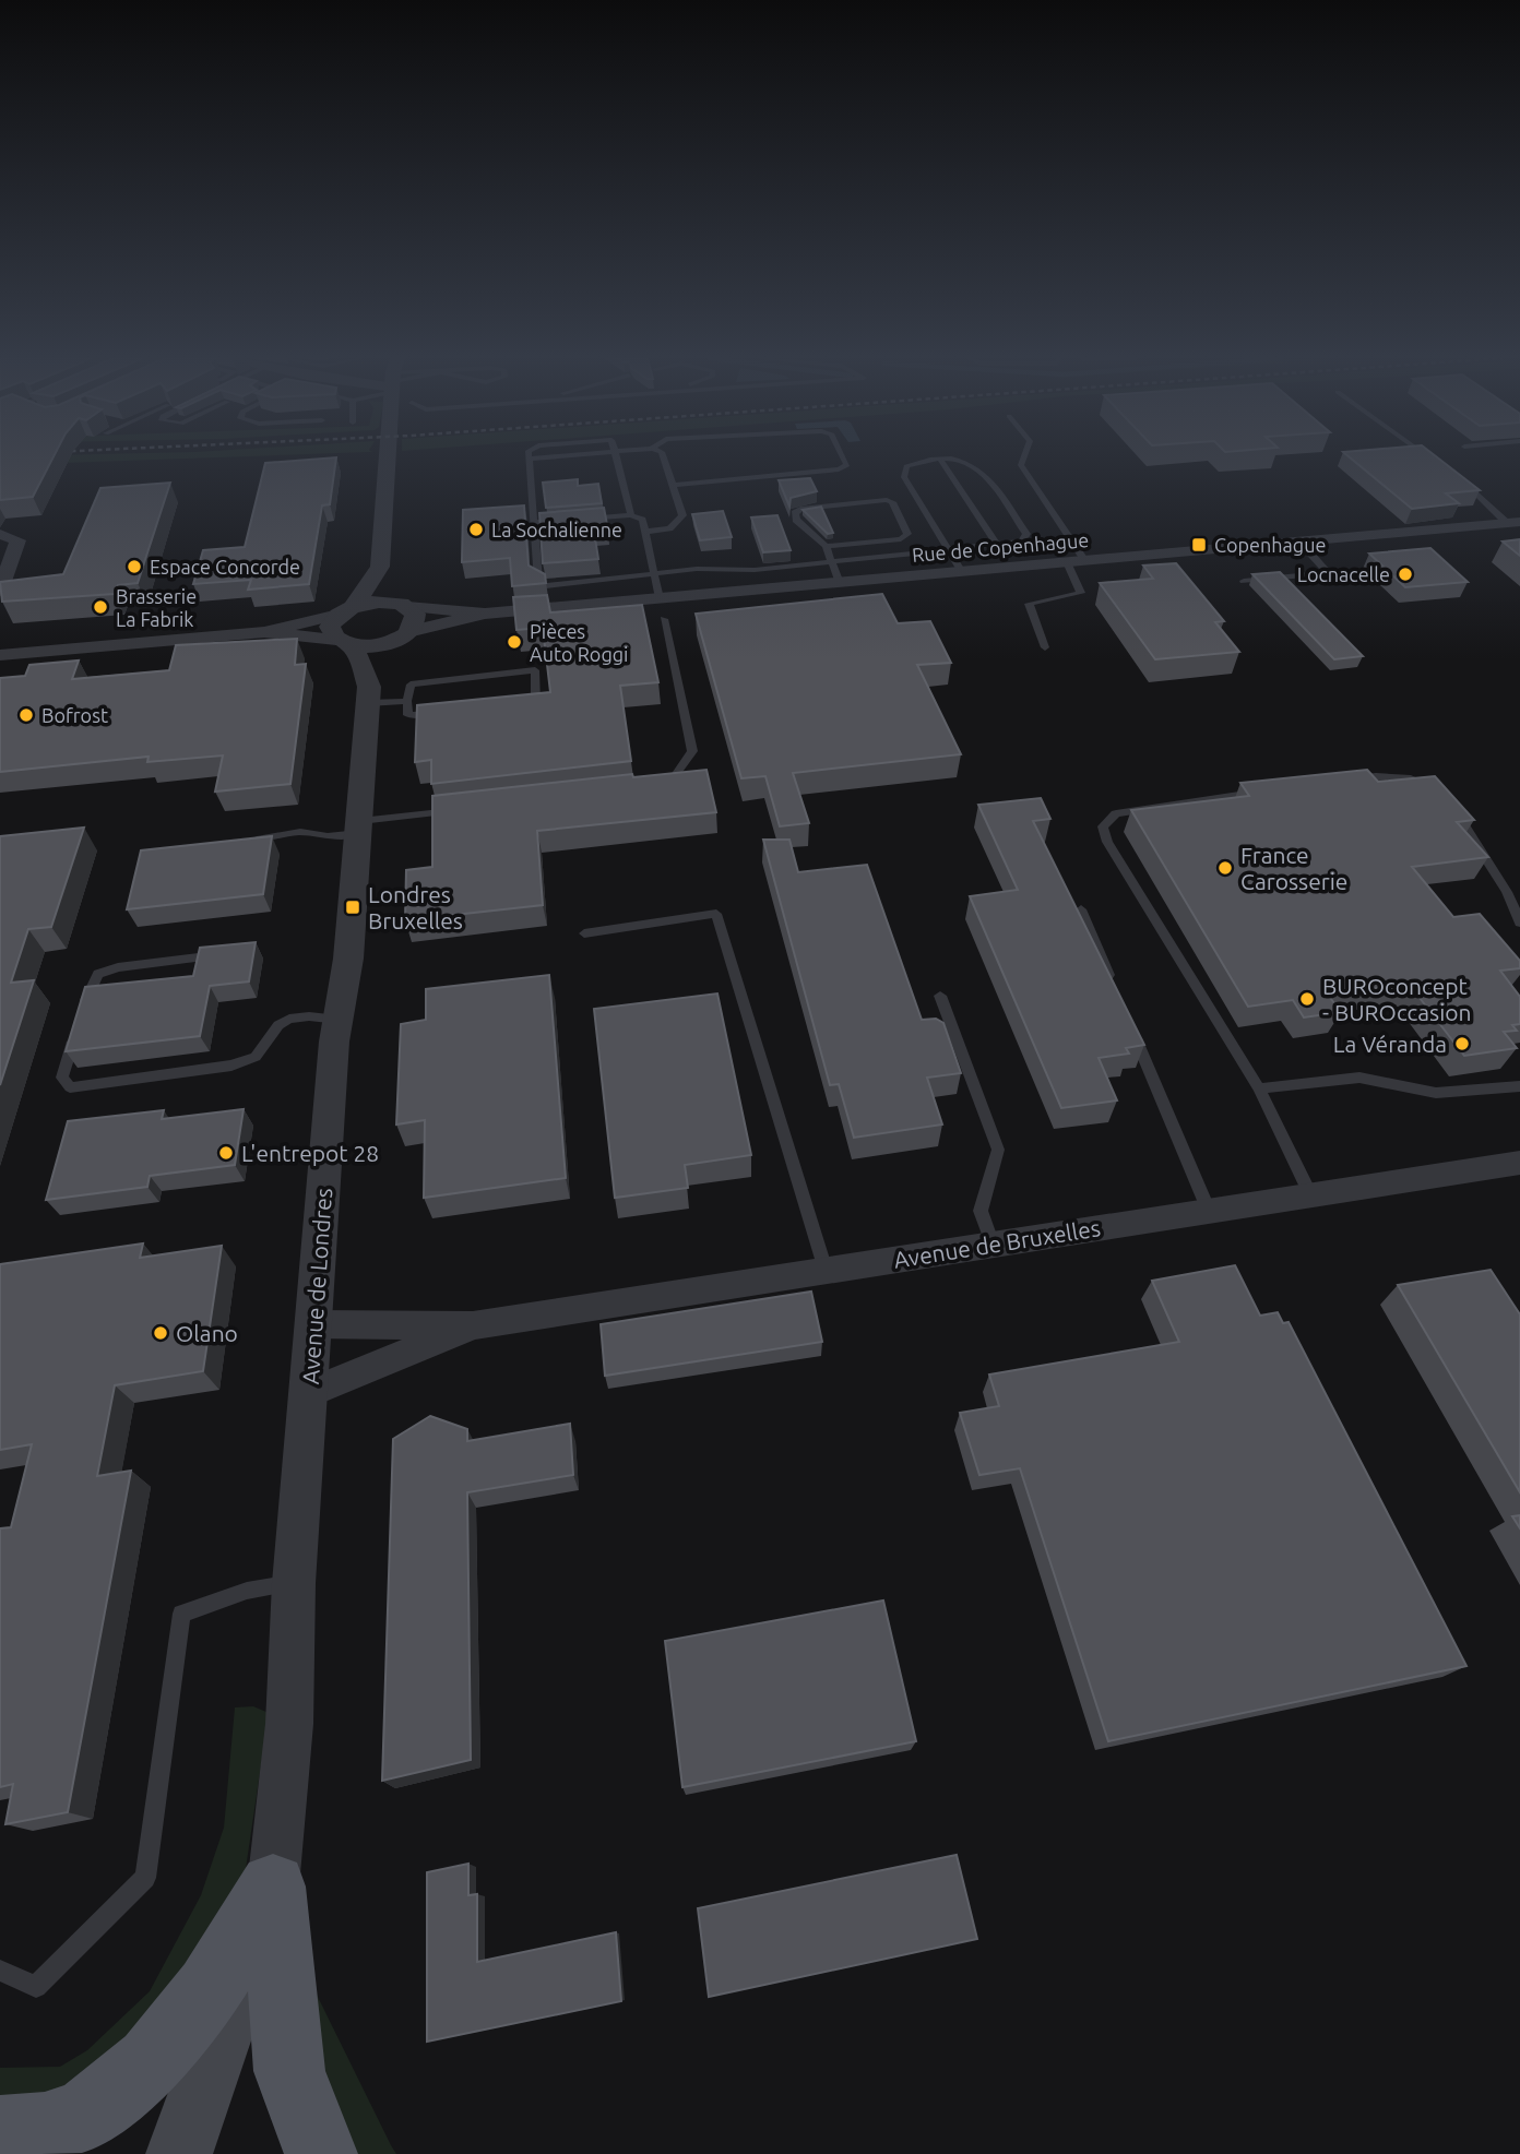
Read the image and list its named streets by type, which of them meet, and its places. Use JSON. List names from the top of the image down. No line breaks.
{"streets":{"street":["Rue de Copenhague","Avenue de Bruxelles","Avenue de Londres"]},"crossings":[["Rue de Copenhague","Avenue de Londres"],["Avenue de Bruxelles","Avenue de Londres"]],"places":{"other":["La Sochalienne","Espace Concorde","Locnacelle","Brasserie La Fabrik","Pièces Auto Roggi","Bofrost","France Carosserie","BUROconcept - BUROccasion","La Véranda","L'entrepot 28","Olano"],"transit":["Copenhague","Londres Bruxelles"]}}
